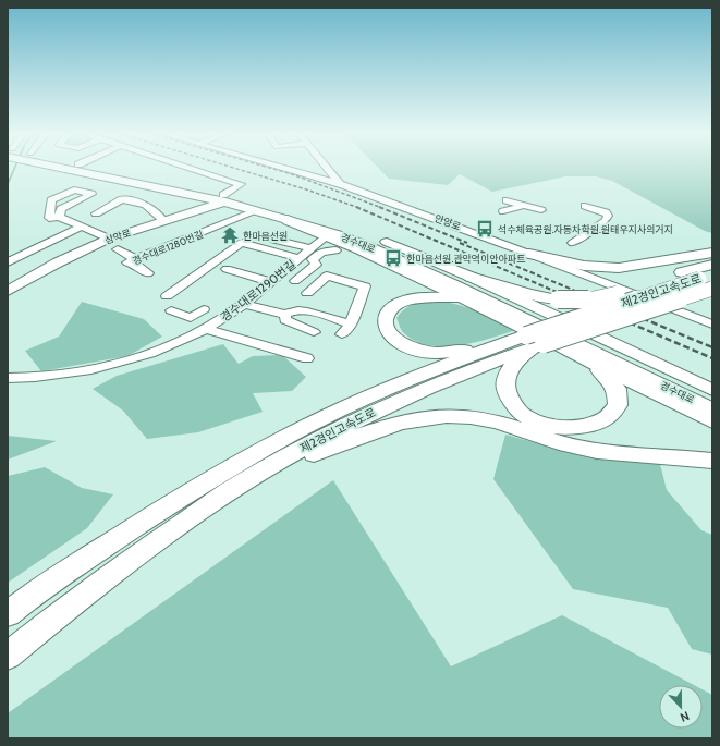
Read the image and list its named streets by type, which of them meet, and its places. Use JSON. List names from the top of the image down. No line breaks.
{"streets":{"highway":["제2경인고속도로"],"main road":["삼막로","경수대로"],"street":["안양로","경수대로1280번길","경수대로1290번길"]},"crossings":[["삼막로","경수대로"],["경수대로","경수대로1280번길"]],"places":{"bus stop":["석수체육공원.자동차학원.원태우지사의거지","한마음선원.관악역이안아파트"],"temple":["한마음선원"]},"north":"bottom"}
